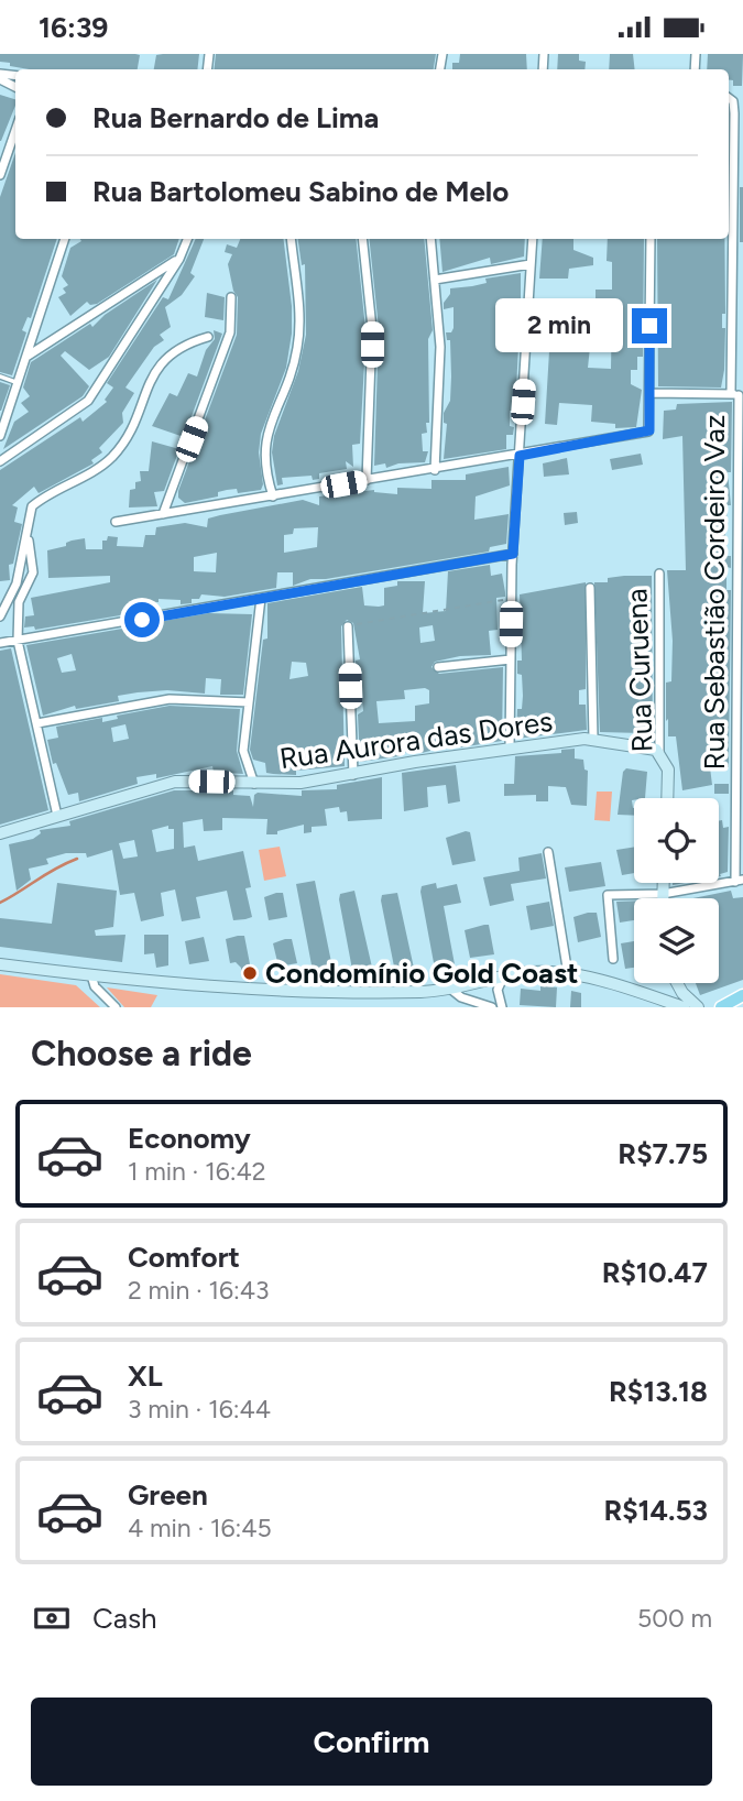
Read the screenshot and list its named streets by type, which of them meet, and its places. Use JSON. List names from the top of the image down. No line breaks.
{"streets":{"main road":["Rua Curuena","Rua Aurora das Dores"],"street":["Rua Sebastião Cordeiro Vaz"]},"crossings":[["Rua Curuena","Rua Aurora das Dores"]],"places":["Condomínio Gold Coast"],"page":{"status":"16:39","banner":["Rua Bernardo de Lima","Rua Bartolomeu Sabino de Melo"],"bubble":"2 min","heading":"Choose a ride","list":[{"name":"Economy","note":"1 min · 16:42","value":"R$7.75"},{"name":"Comfort","note":"2 min · 16:43","value":"R$10.47"},{"name":"XL","note":"3 min · 16:44","value":"R$13.18"},{"name":"Green","note":"4 min · 16:45","value":"R$14.53"}],"pay":["Cash","500 m"],"buttons":"Confirm"}}
